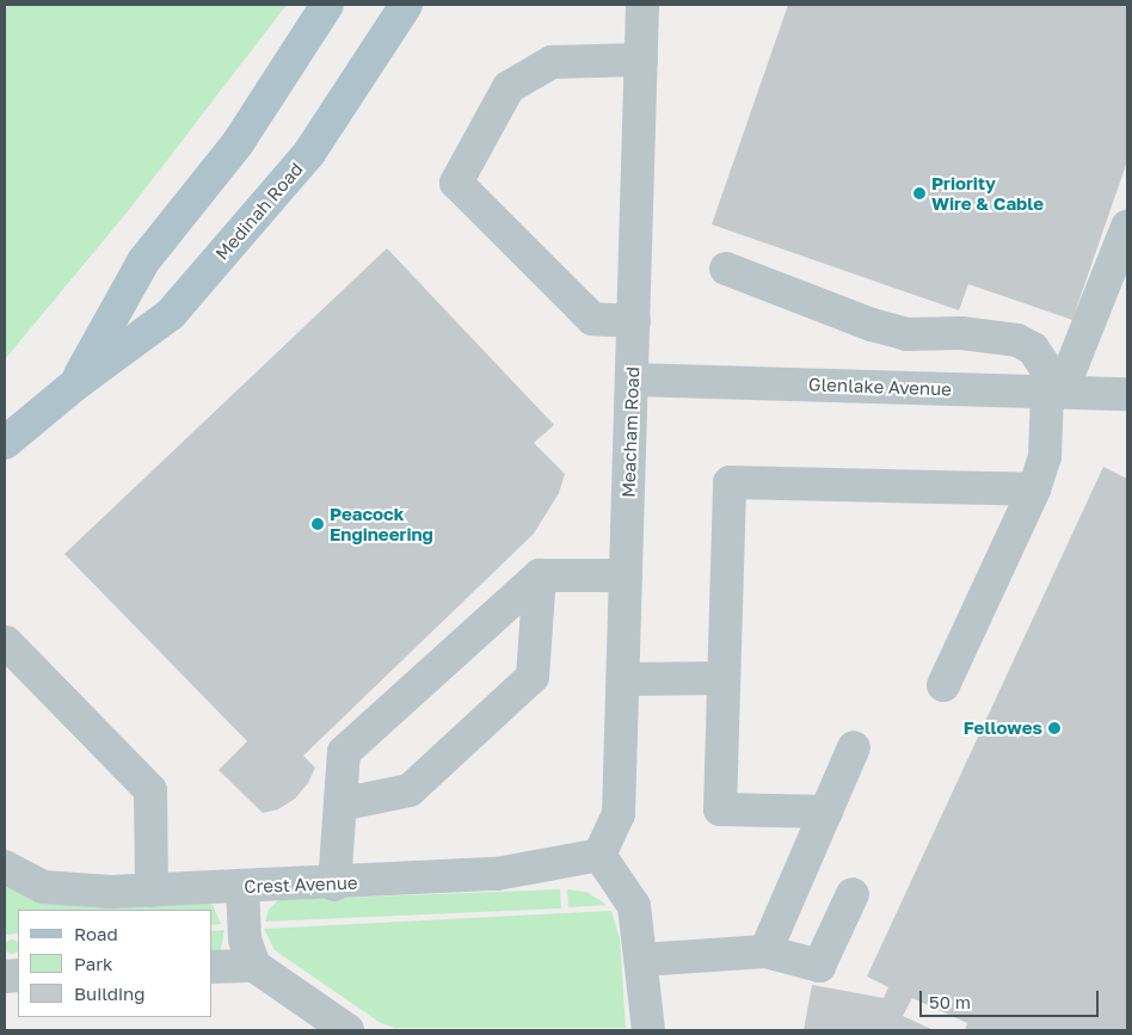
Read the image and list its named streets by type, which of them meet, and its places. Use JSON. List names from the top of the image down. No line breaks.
{"streets":{"main road":["Medinah Road"],"street":["Glenlake Avenue","Meacham Road","Crest Avenue"]},"crossings":[["Glenlake Avenue","Meacham Road"],["Meacham Road","Crest Avenue"]],"places":["Priority Wire & Cable","Peacock Engineering","Fellowes"],"legend":["Road","Park","Building"],"scale_bar":"50 m"}
